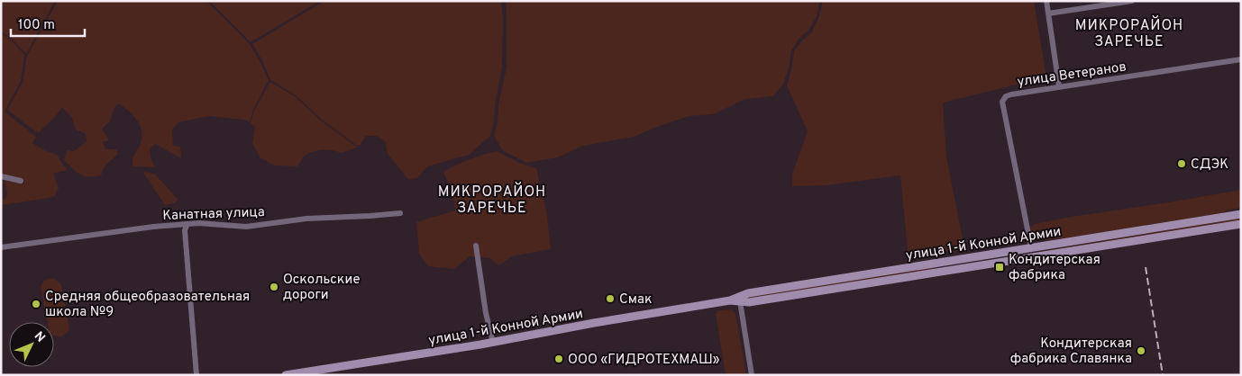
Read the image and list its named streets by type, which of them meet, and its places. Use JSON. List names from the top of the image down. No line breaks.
{"streets":{"main road":["улица 1-й Конной Армии"],"street":["улица Ветеранов","Канатная улица"]},"crossings":[["улица Ветеранов","улица 1-й Конной Армии"]],"districts":["МИКРОРАЙОН ЗАРЕЧЬЕ","МИКРОРАЙОН ЗАРЕЧЬЕ"],"places":{"other":["СДЭК","Оскольские дороги","Смак","Средняя общеобразовательная школа №9","Кондитерская фабрика Славянка","ООО «ГИДРОТЕХМАШ»"],"transit":["Кондитерская фабрика"]},"scale_bar":"100 m","north":"top right"}
